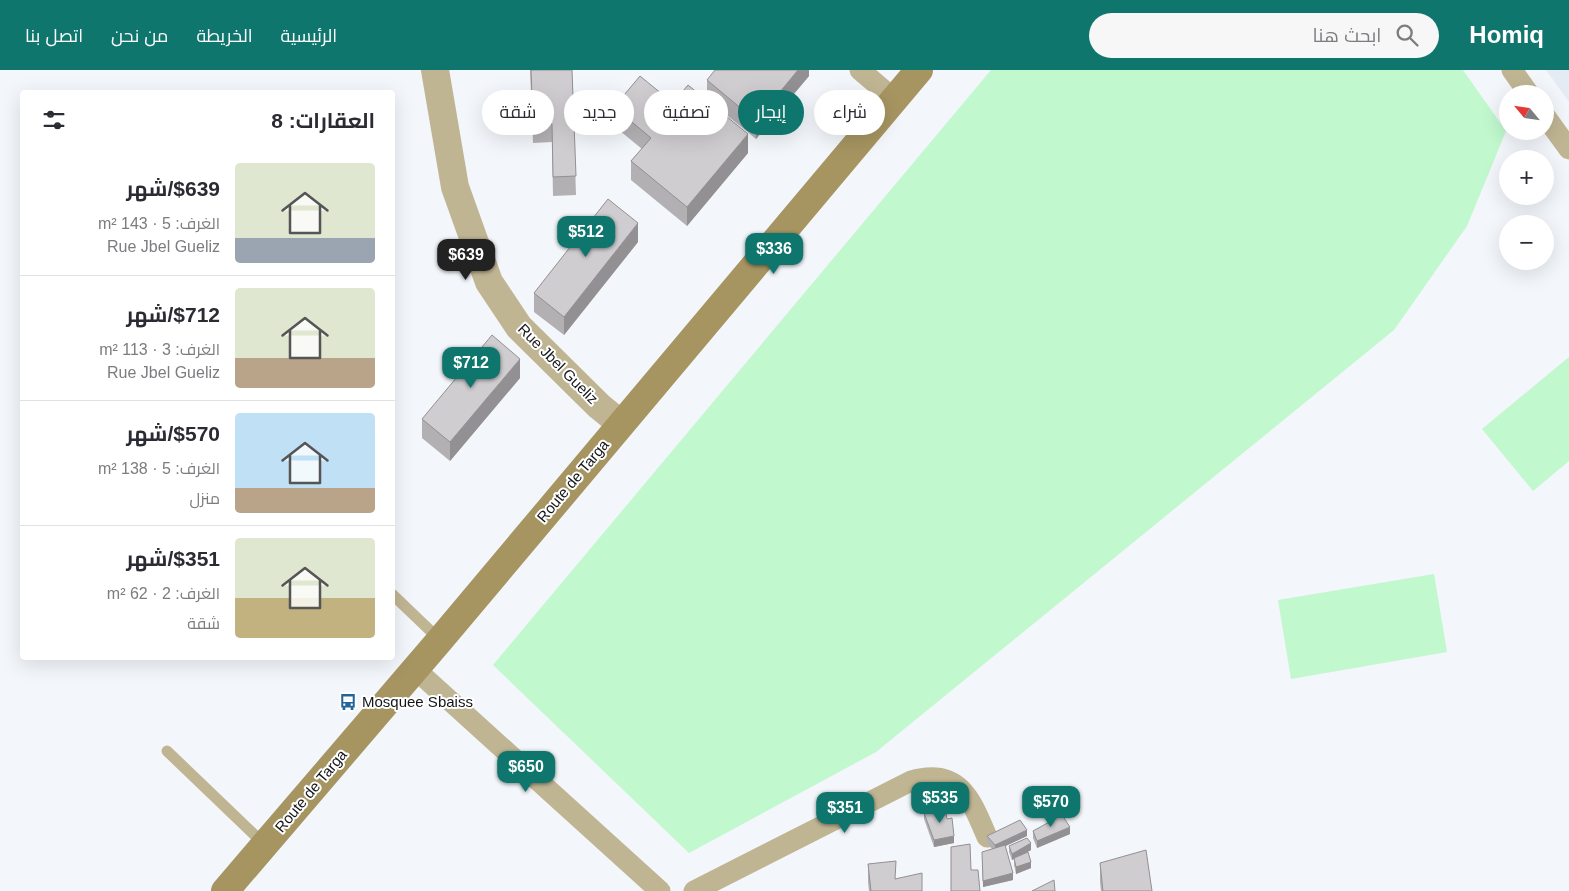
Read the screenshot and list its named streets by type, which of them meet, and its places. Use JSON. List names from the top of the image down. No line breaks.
{"streets":{"main road":["Route de Targa"],"street":["Rue Jbel Gueliz"]},"crossings":[["Rue Jbel Gueliz","Route de Targa"]],"places":{"bus stop":["Mosquee Sbaiss"]},"north":"top left","page":{"header":"Homiq","search":"ابحث هنا","nav":["الرئيسية","الخريطة","من نحن","اتصل بنا"],"map_buttons":["+","−"],"chip":["شراء","إيجار","تصفية","جديد","شقة"],"heading":"العقارات: 8","list":[{"name":"$639/شهر","note":"الغرف: 5 · 143 m² · Rue Jbel Gueliz"},{"name":"$712/شهر","note":"الغرف: 3 · 113 m² · Rue Jbel Gueliz"},{"name":"$570/شهر","note":"الغرف: 5 · 138 m² · منزل"},{"name":"$351/شهر","note":"الغرف: 2 · 62 m² · شقة"}],"price":["$512","$336","$639","$712","$650","$535","$570","$351"]}}
